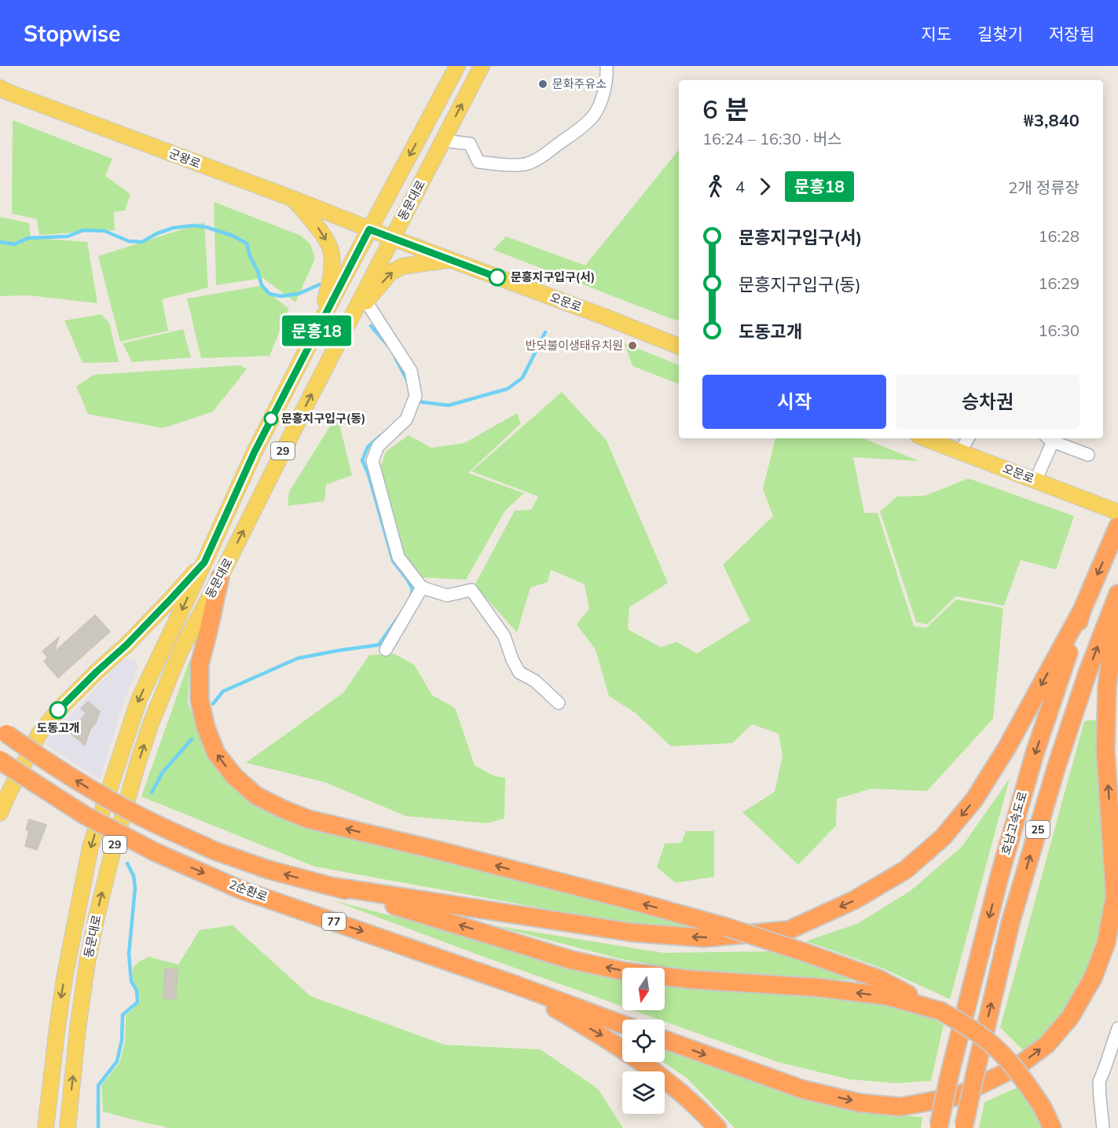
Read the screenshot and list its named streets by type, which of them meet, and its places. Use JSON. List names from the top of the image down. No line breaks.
{"streets":{"highway":["호남고속도로","25","2순환로","77"],"main road":["군왕로","동문대로","오문로","29"]},"crossings":[["군왕로","동문대로"],["군왕로","오문로"],["동문대로","오문로"]],"places":["문화주유소","문흥지구입구(서)","반딧불이생태유치원","문흥지구입구(동)","도동고개"],"lines":["bus line 문흥18"],"north":"bottom","page":{"header":"Stopwise","nav":["지도","길찾기","저장됨"],"on_map":"문흥18","heading":["6 분","16:24 – 16:30 · 버스","₩3,840"],"legs":["4","문흥18","2개 정류장"],"list":[{"name":"문흥지구입구(서)","value":"16:28"},{"name":"문흥지구입구(동)","value":"16:29"},{"name":"도동고개","value":"16:30"}],"buttons":["시작","승차권"]}}
